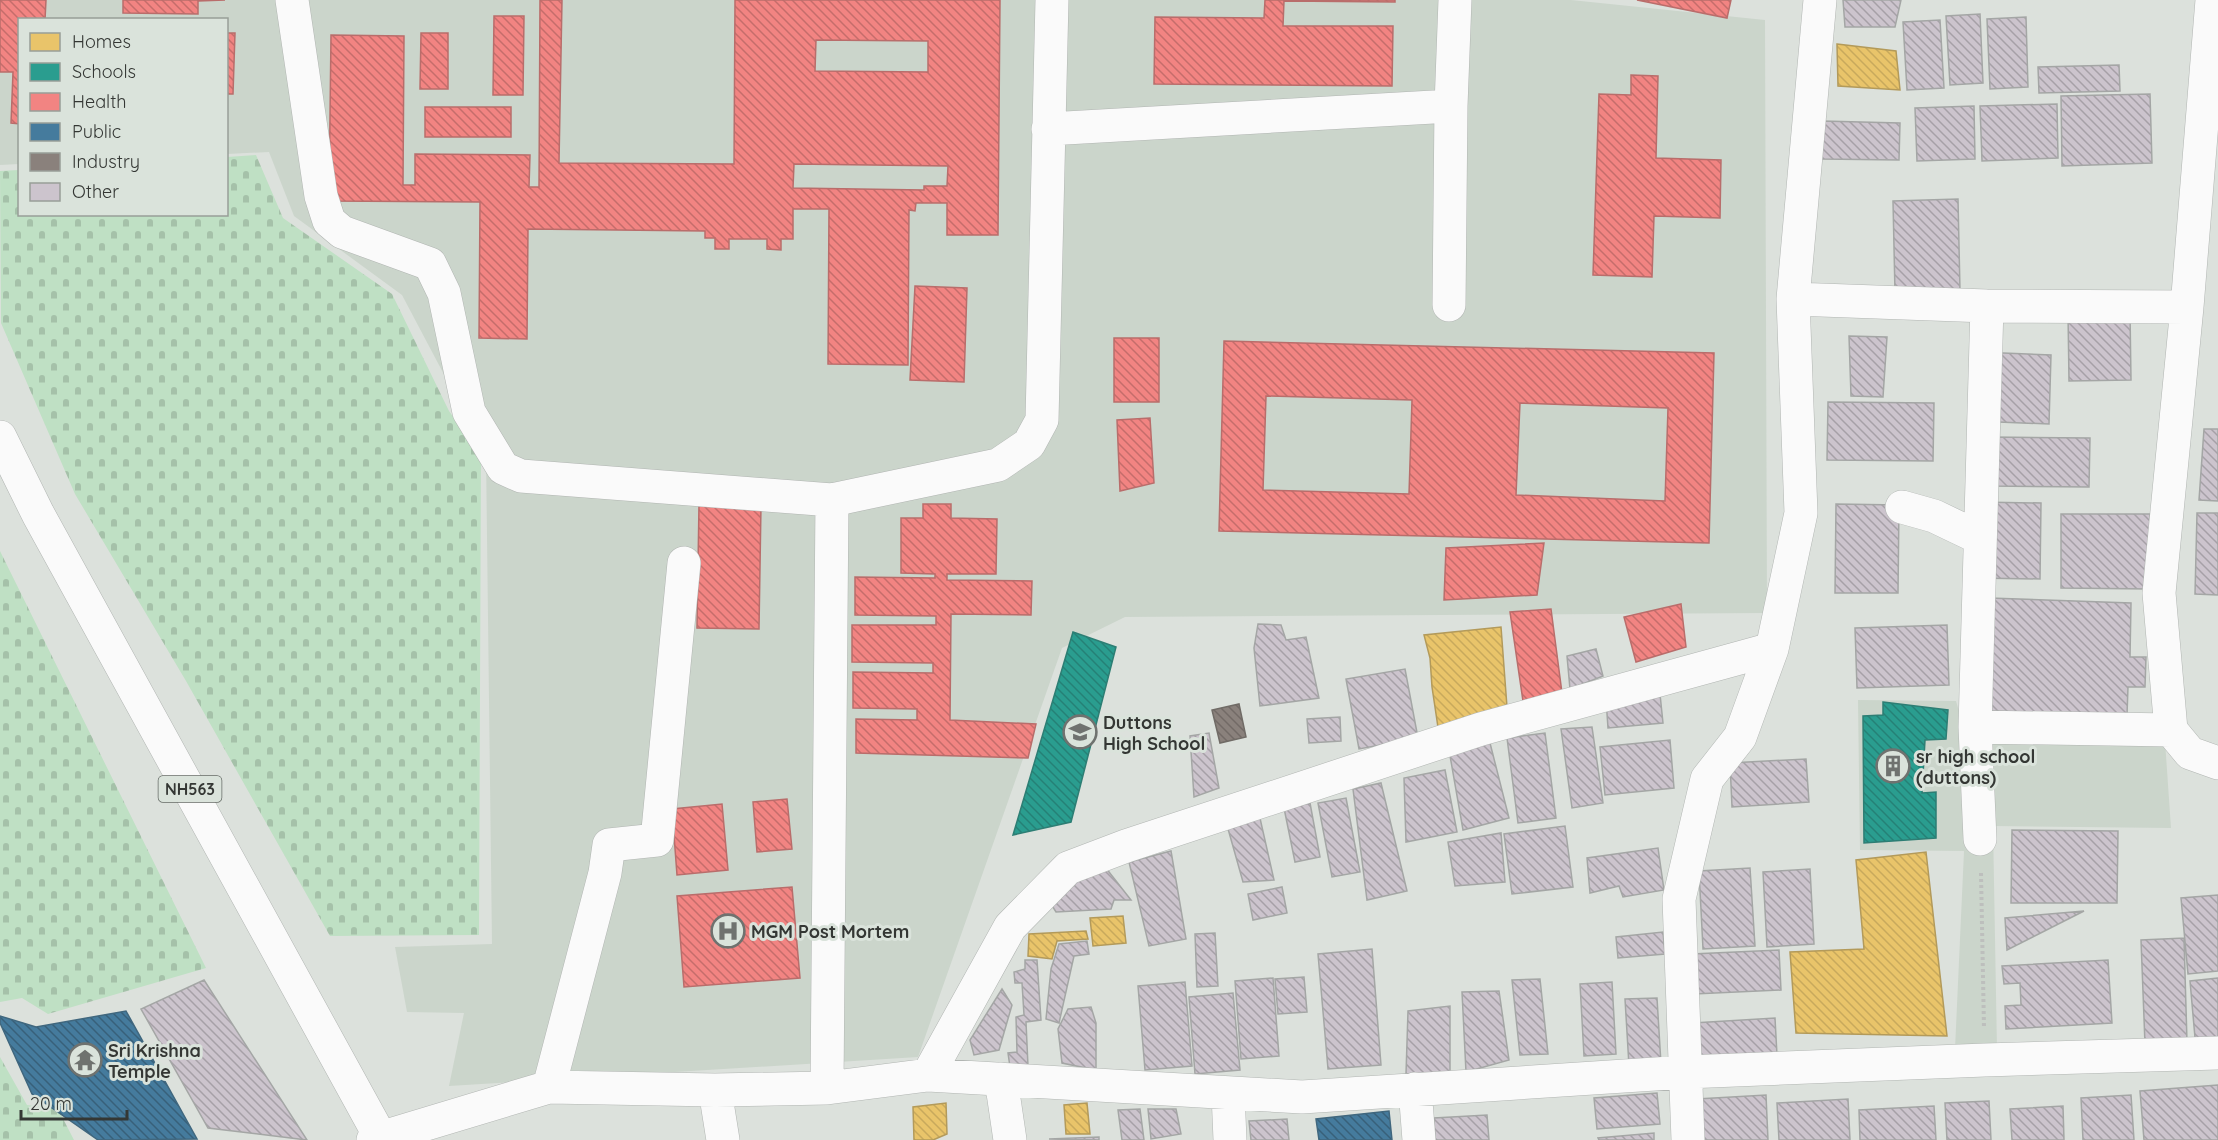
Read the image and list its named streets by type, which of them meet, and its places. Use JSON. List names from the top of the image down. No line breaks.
{"streets":{"main road":["NH563"]},"places":{"school or university":["Duttons High School"],"building":["sr high school (duttons)"],"hospital":["MGM Post Mortem"],"temple":["Sri Krishna Temple"]},"legend":["Homes","Schools","Health","Public","Industry","Other"],"scale_bar":"20 m"}
